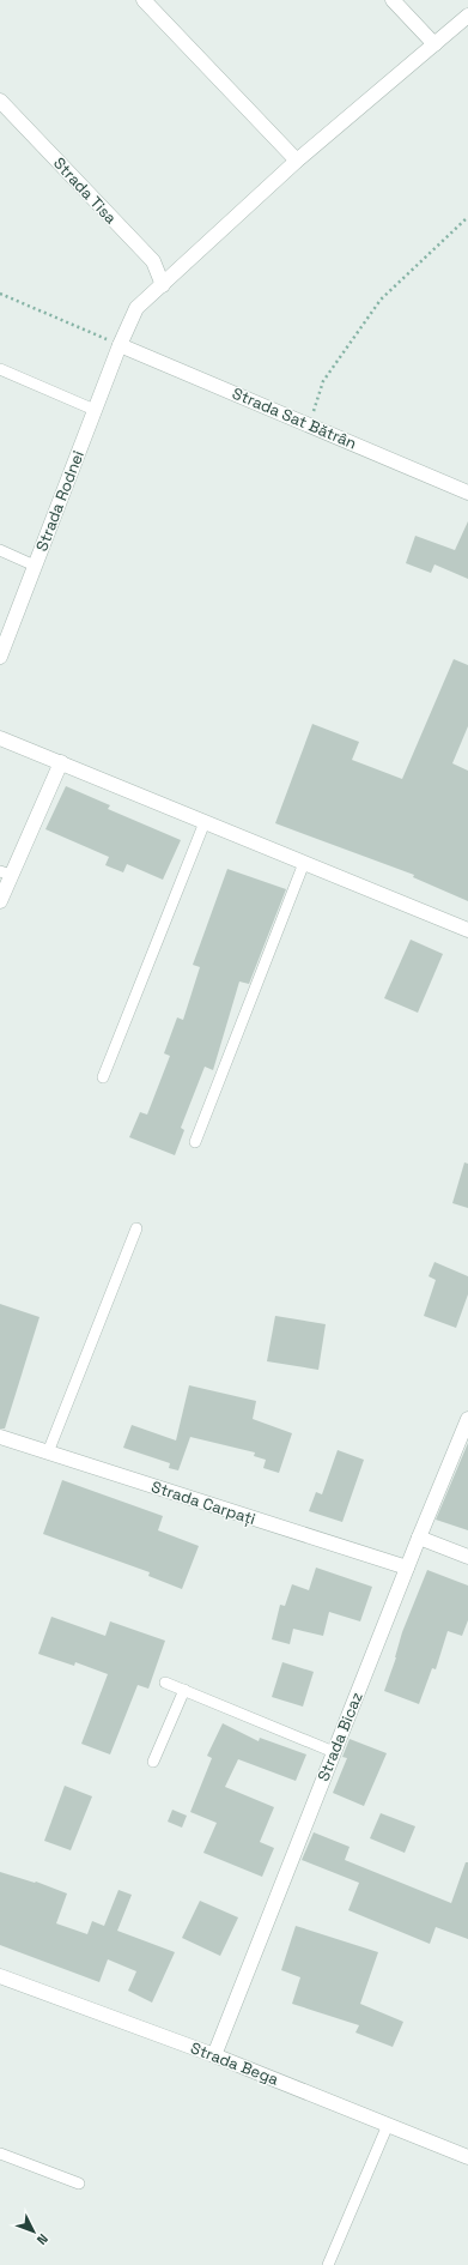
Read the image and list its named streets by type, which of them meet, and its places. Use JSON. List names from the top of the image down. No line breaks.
{"streets":{"street":["Strada Tisa","Strada Sat Bătrân","Strada Rodnei","Strada Carpați","Strada Bicaz","Strada Bega"]},"crossings":[["Strada Tisa","Strada Rodnei"],["Strada Sat Bătrân","Strada Rodnei"],["Strada Carpați","Strada Bicaz"],["Strada Bicaz","Strada Bega"]],"north":"bottom right"}
